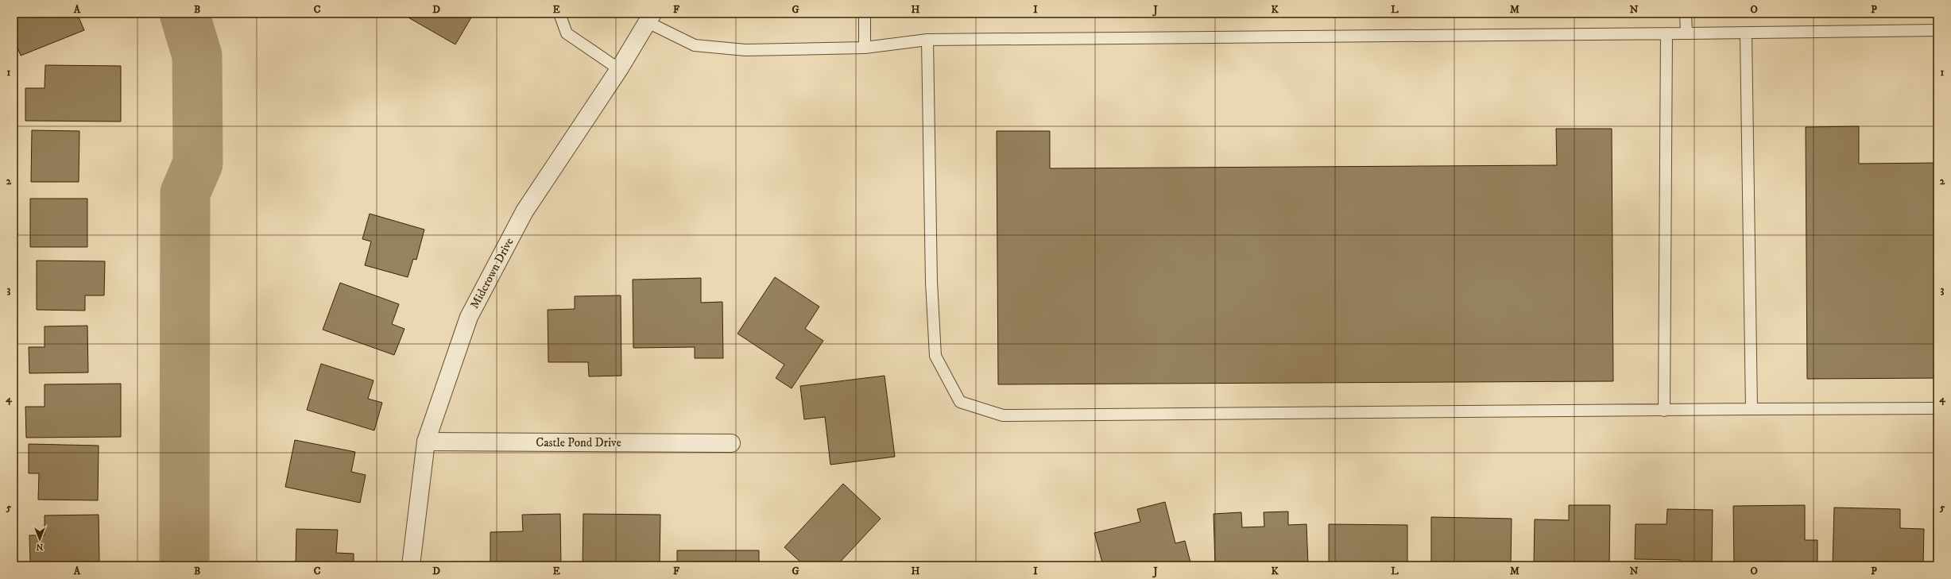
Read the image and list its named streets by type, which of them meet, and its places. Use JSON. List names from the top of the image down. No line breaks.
{"streets":{"street":["Midcrown Drive","Castle Pond Drive"]},"crossings":[["Midcrown Drive","Castle Pond Drive"]],"north":"bottom","grid":{"columns":["A","B","C","D","E","F","G","H","I","J","K","L","M","N","O","P"],"rows":["1","2","3","4","5"]}}
